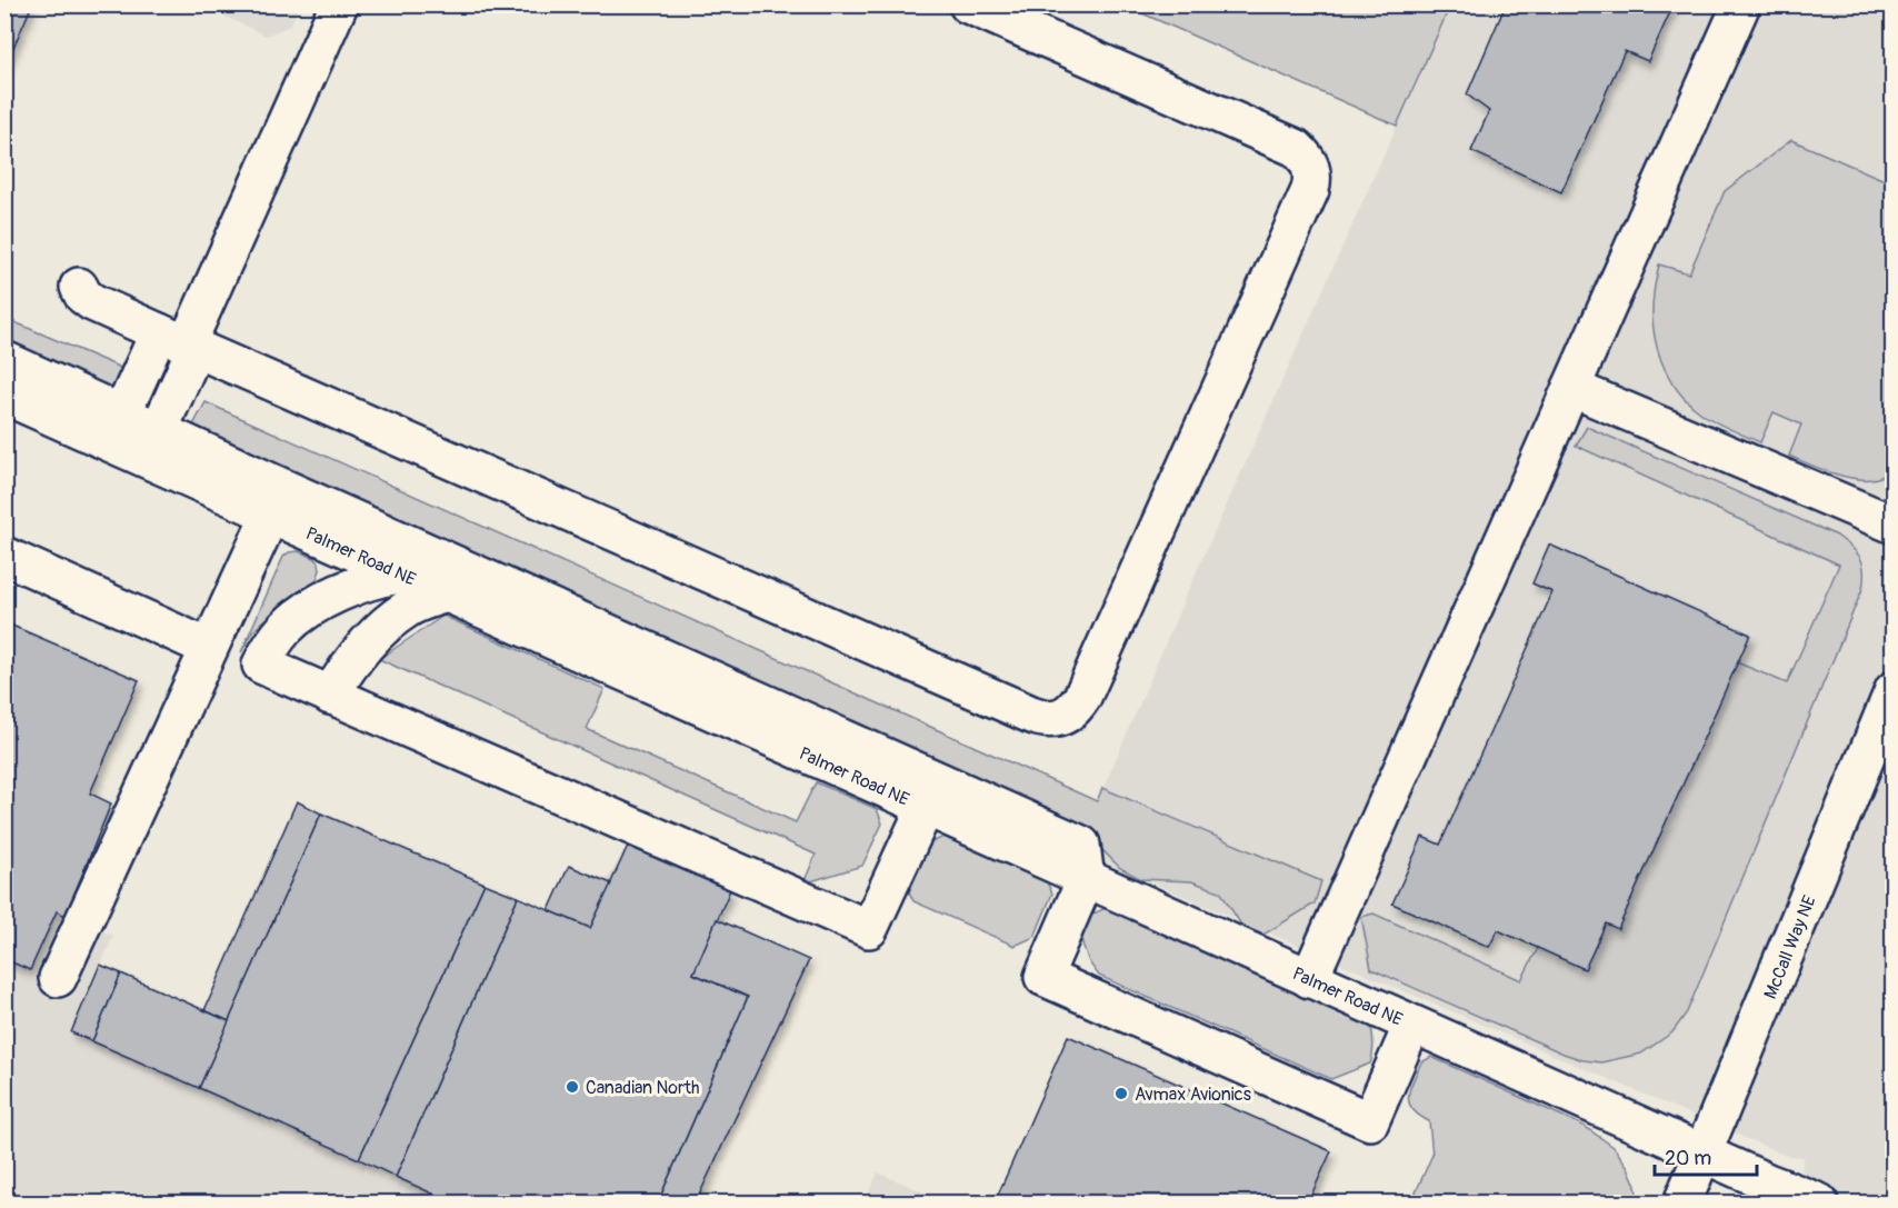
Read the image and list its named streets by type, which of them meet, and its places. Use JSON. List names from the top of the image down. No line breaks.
{"streets":{"street":["Palmer Road NE","McCall Way NE"]},"crossings":[["Palmer Road NE","McCall Way NE"]],"places":["Canadian North","Avmax Avionics"],"scale_bar":"20 m"}
